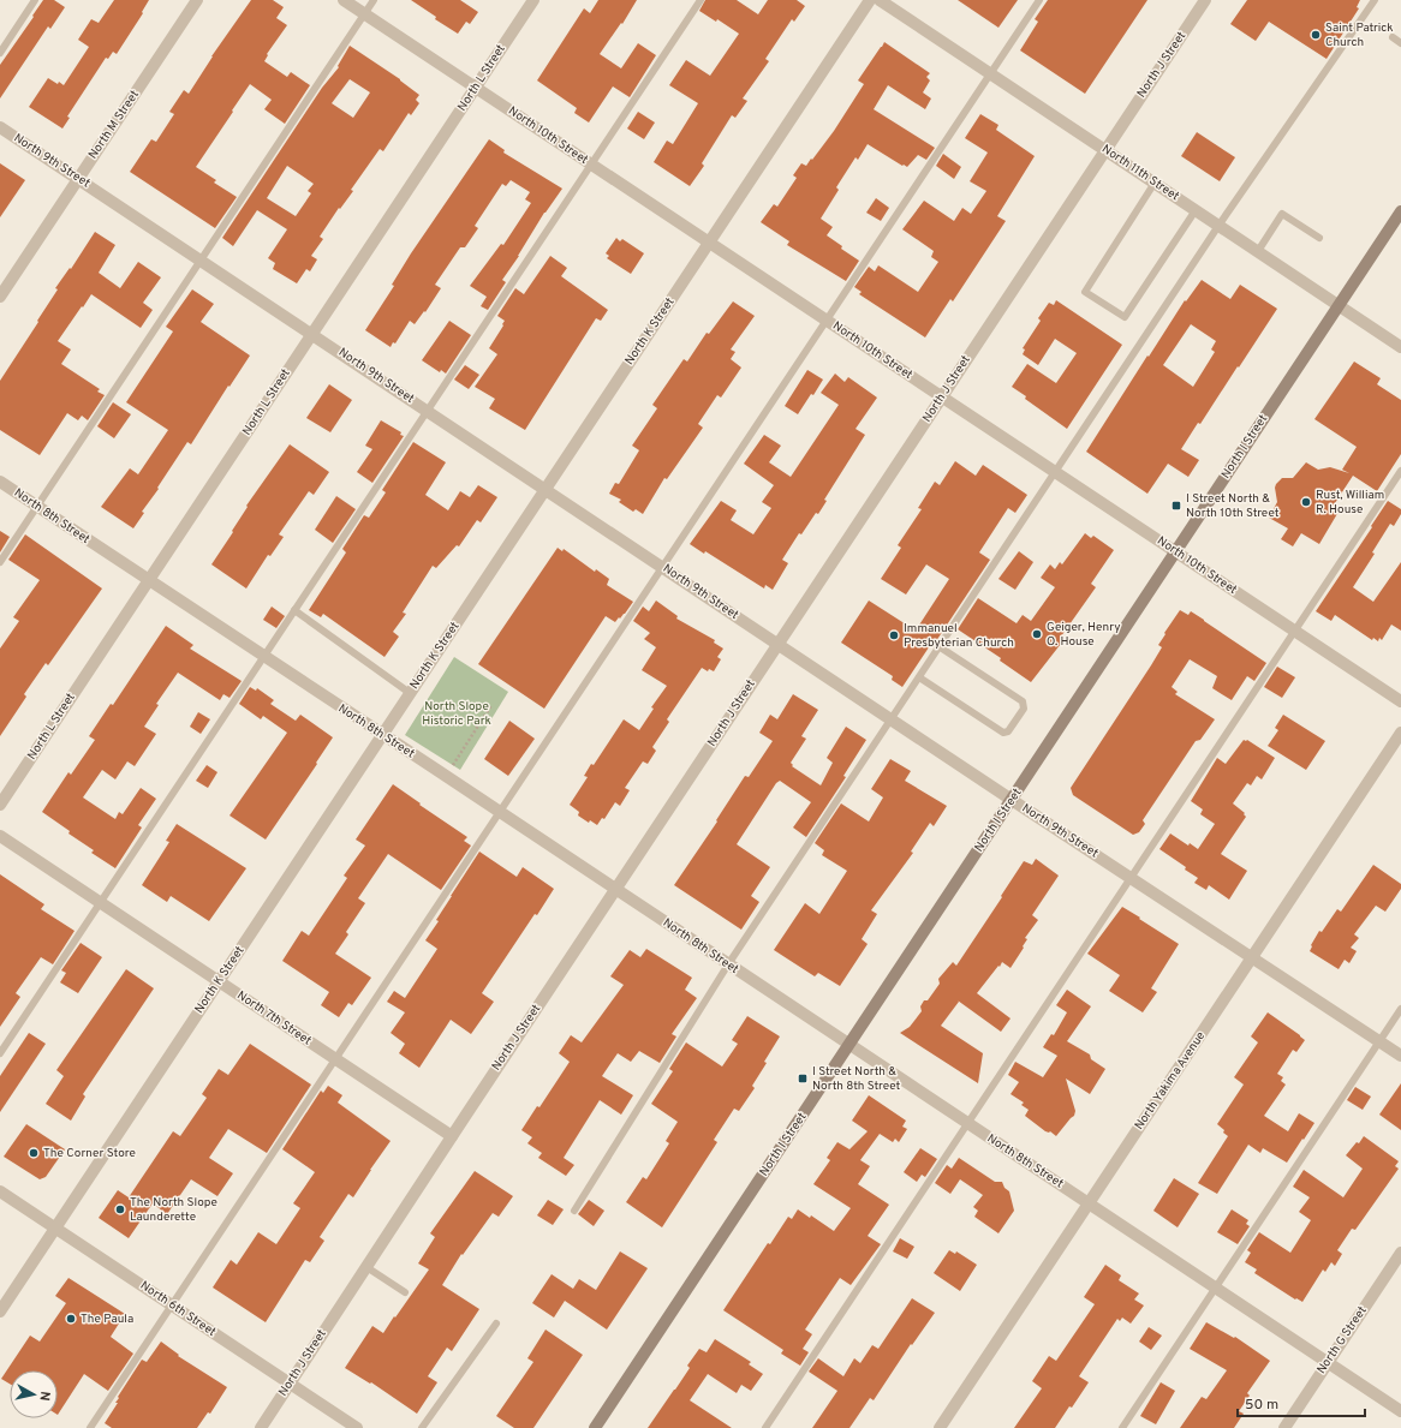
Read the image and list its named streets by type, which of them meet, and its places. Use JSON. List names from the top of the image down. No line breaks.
{"streets":{"main road":["North I Street"],"street":["North J Street","North L Street","North M Street","North 10th Street","North 9th Street","North 11th Street","North K Street","North 8th Street","North 7th Street","North Yakima Avenue","North 6th Street","North G Street"]},"crossings":[["North J Street","North 10th Street"],["North J Street","North 9th Street"],["North J Street","North 11th Street"],["North J Street","North 8th Street"],["North J Street","North 7th Street"],["North J Street","North 6th Street"],["North L Street","North 10th Street"],["North L Street","North 9th Street"],["North L Street","North 8th Street"],["North M Street","North 9th Street"],["North 10th Street","North K Street"],["North 10th Street","North I Street"],["North 9th Street","North K Street"],["North 9th Street","North I Street"],["North 9th Street","North Yakima Avenue"],["North 11th Street","North I Street"],["North K Street","North 8th Street"],["North K Street","North 7th Street"],["North K Street","North 6th Street"],["North I Street","North 8th Street"],["North 8th Street","North Yakima Avenue"],["North 8th Street","North G Street"]],"parks":["North Slope Historic Park"],"places":{"other":["Saint Patrick Church","Rust, William R. House","Geiger, Henry O. House","Immanuel Presbyterian Church","The Corner Store","The North Slope Launderette","The Paula"],"transit":["I Street North & North 10th Street","I Street North & North 8th Street"]},"scale_bar":"50 m","north":"right"}
